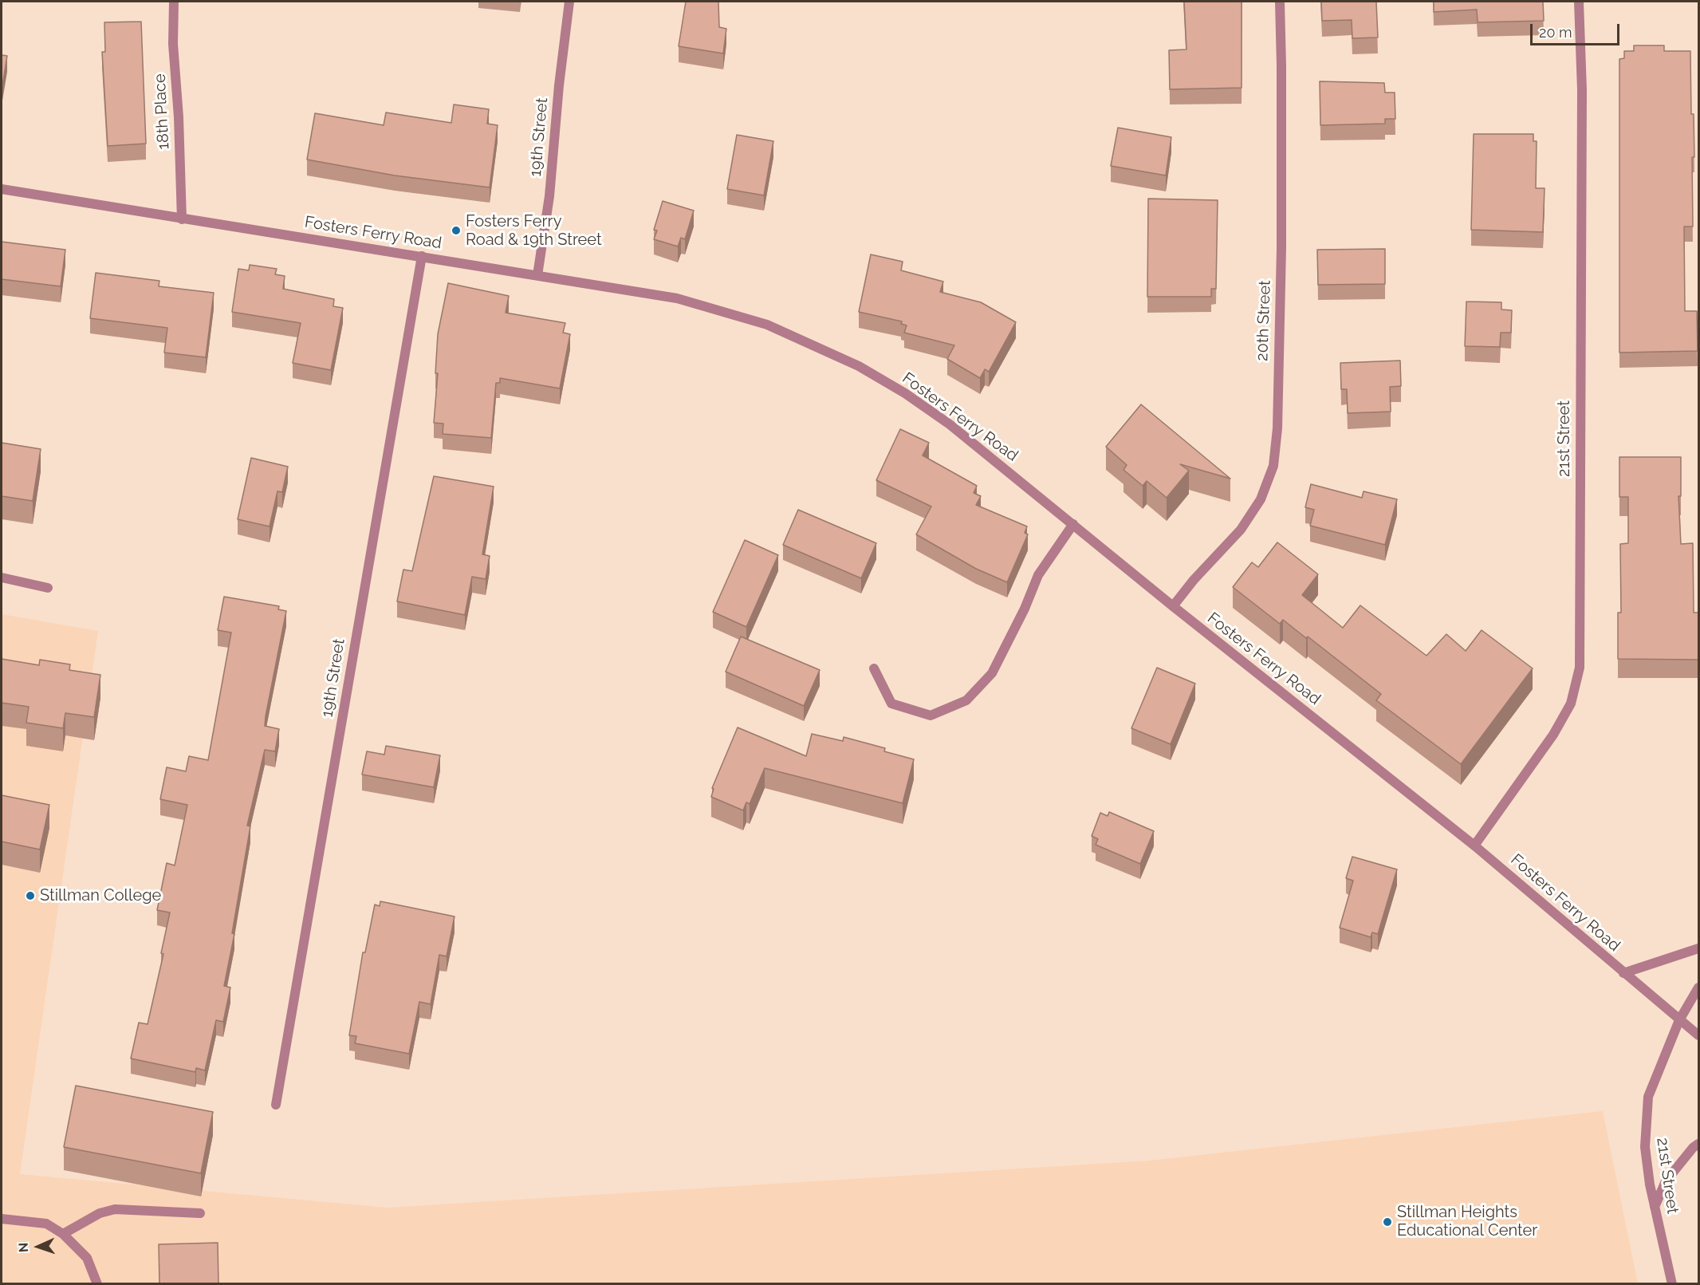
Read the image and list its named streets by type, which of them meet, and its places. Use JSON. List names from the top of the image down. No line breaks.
{"streets":{"street":["18th Place","19th Street","Fosters Ferry Road","20th Street","21st Street"]},"crossings":[["18th Place","Fosters Ferry Road"],["19th Street","Fosters Ferry Road"],["Fosters Ferry Road","20th Street"],["Fosters Ferry Road","21st Street"]],"places":["Fosters Ferry Road & 19th Street","Stillman College","Stillman Heights Educational Center"],"scale_bar":"20 m","north":"left"}
